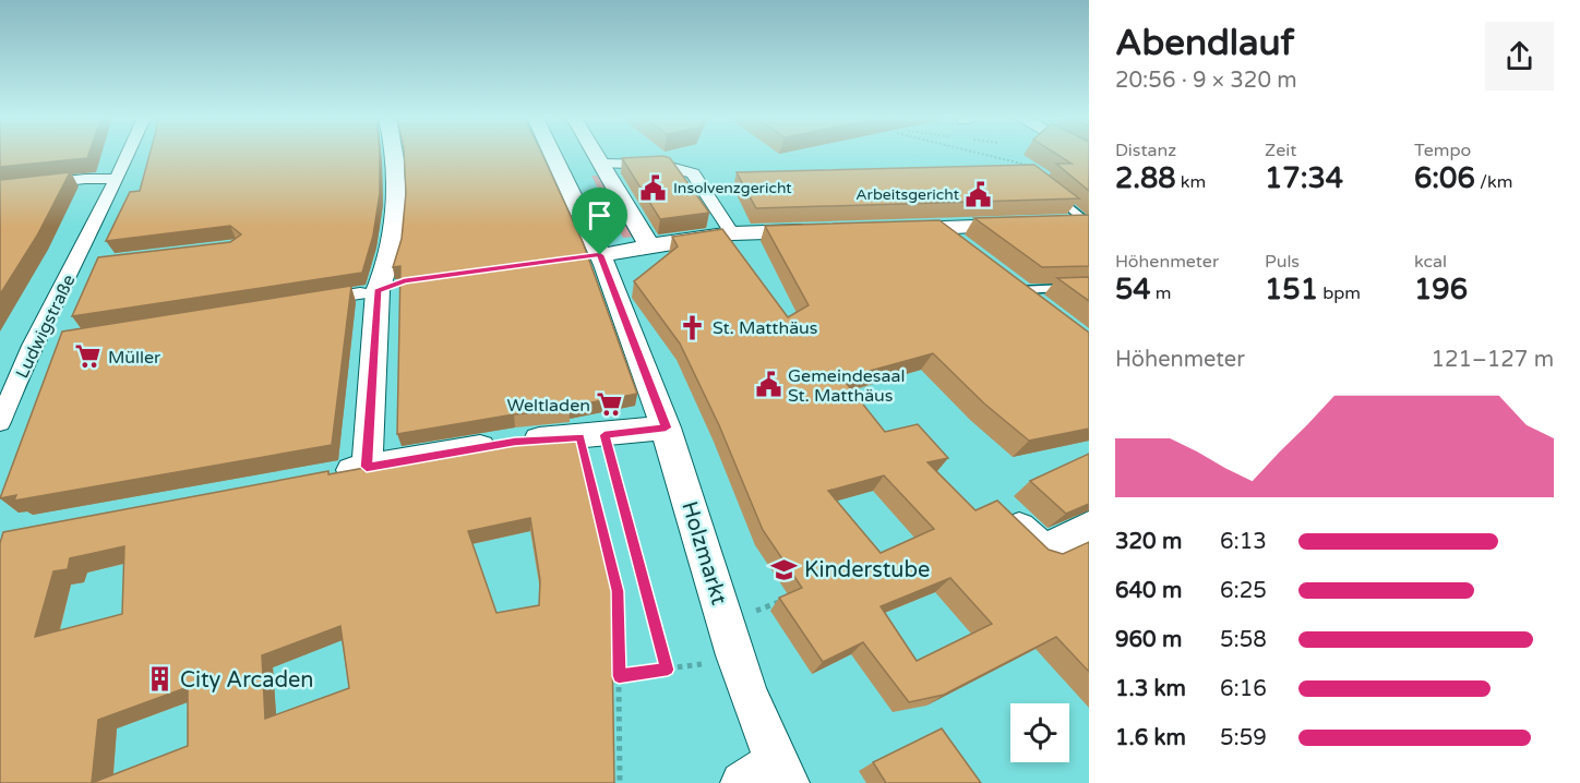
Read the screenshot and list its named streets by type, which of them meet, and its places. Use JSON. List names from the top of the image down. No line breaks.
{"streets":{"street":["Ludwigstraße","Holzmarkt"]},"places":{"public building":["Insolvenzgericht","Arbeitsgericht","Gemeindesaal St. Matthäus"],"church":["St. Matthäus"],"supermarket":["Müller","Weltladen"],"school or university":["Kinderstube"],"building":["City Arcaden"]},"page":{"heading":["Abendlauf","20:56 · 9 × 320 m"],"stats":[["Distanz","2.88 km"],["Zeit","17:34"],["Tempo","6:06 /km"],["Höhenmeter","54 m"],["Puls","151 bpm"],["kcal","196"]],"chart":["Höhenmeter","121–127 m"],"list":[{"name":"320 m","note":"6:13"},{"name":"640 m","note":"6:25"},{"name":"960 m","note":"5:58"},{"name":"1.3 km","note":"6:16"},{"name":"1.6 km","note":"5:59"}]}}
